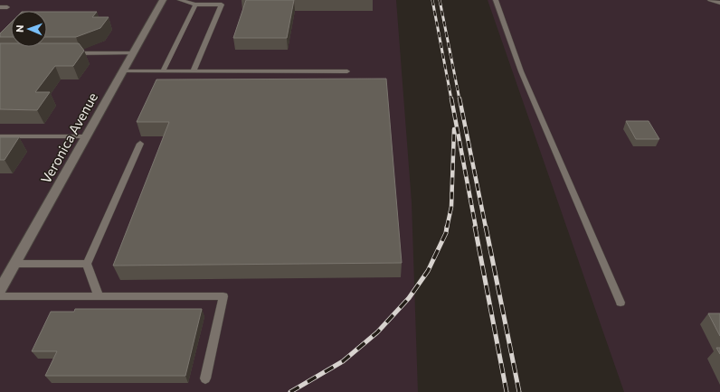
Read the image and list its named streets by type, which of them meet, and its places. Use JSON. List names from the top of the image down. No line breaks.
{"streets":{"street":["Veronica Avenue"]},"north":"left"}
